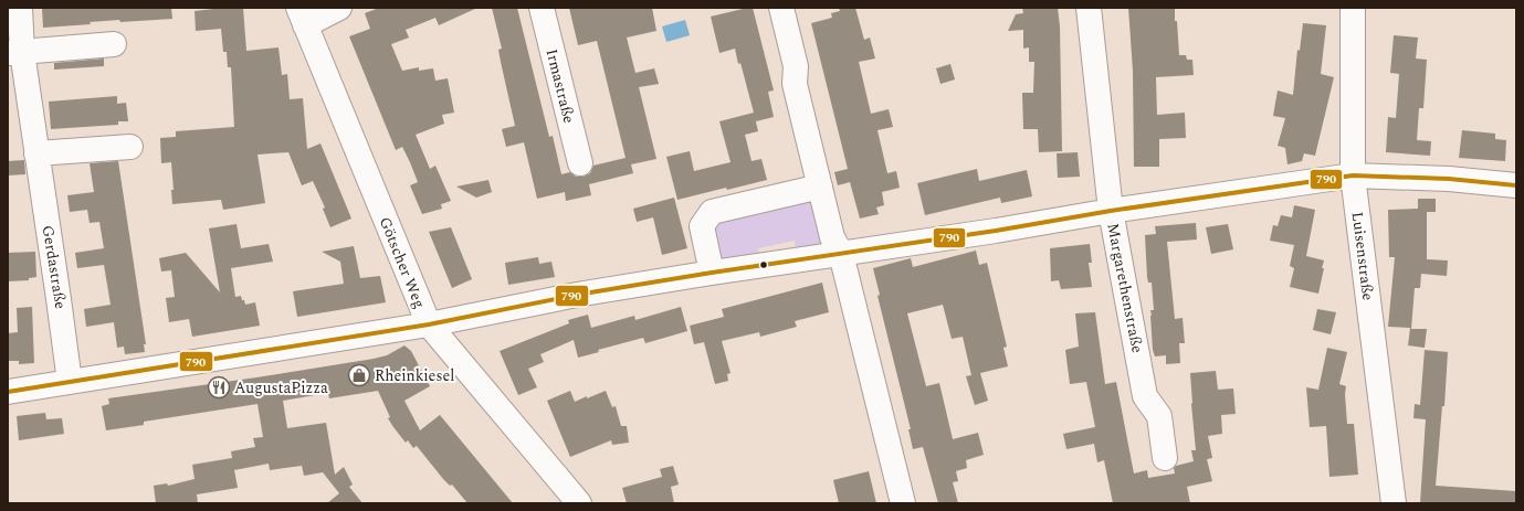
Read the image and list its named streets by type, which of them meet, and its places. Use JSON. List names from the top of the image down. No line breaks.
{"streets":{"street":["Irmastraße","Luisenstraße","Götscher Weg","Gerdastraße","Margarethenstraße"]},"places":{"shop":["Rheinkiesel"],"restaurant":["AugustaPizza"]},"lines":["transit line 790"]}
